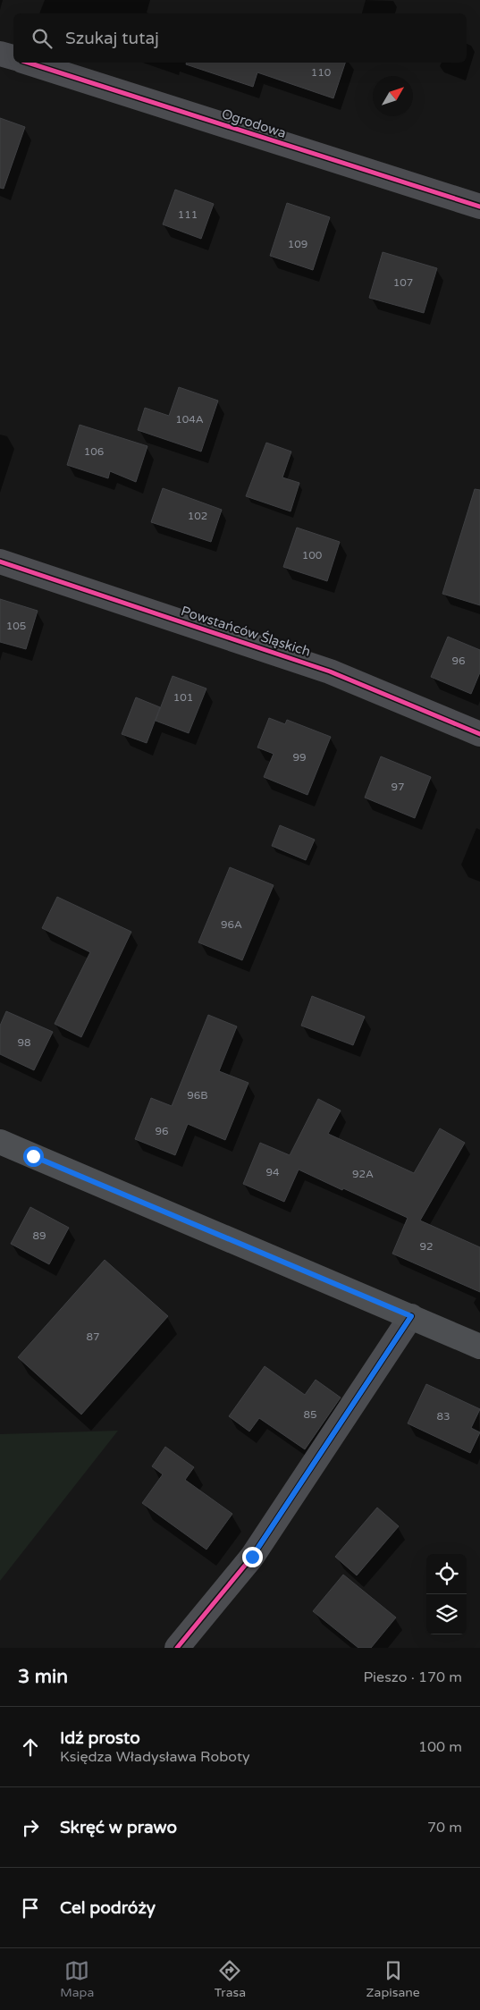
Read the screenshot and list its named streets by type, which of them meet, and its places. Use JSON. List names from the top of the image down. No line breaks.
{"streets":{"street":["Ogrodowa","Powstańców Śląskich"]},"house_numbers":["110","111","109","107","104A","106","102","100","105","96","101","99","97","96A","98","96B","96","94","92A","89","92","87","85","83"],"north":"top right","page":{"search":"Szukaj tutaj","heading":["3 min","Pieszo · 170 m"],"list":[["Idź prosto","Księdza Władysława Roboty","100 m"],["Skręć w prawo","70 m"],"Cel podróży"],"nav":["Mapa","Trasa","Zapisane"]}}
